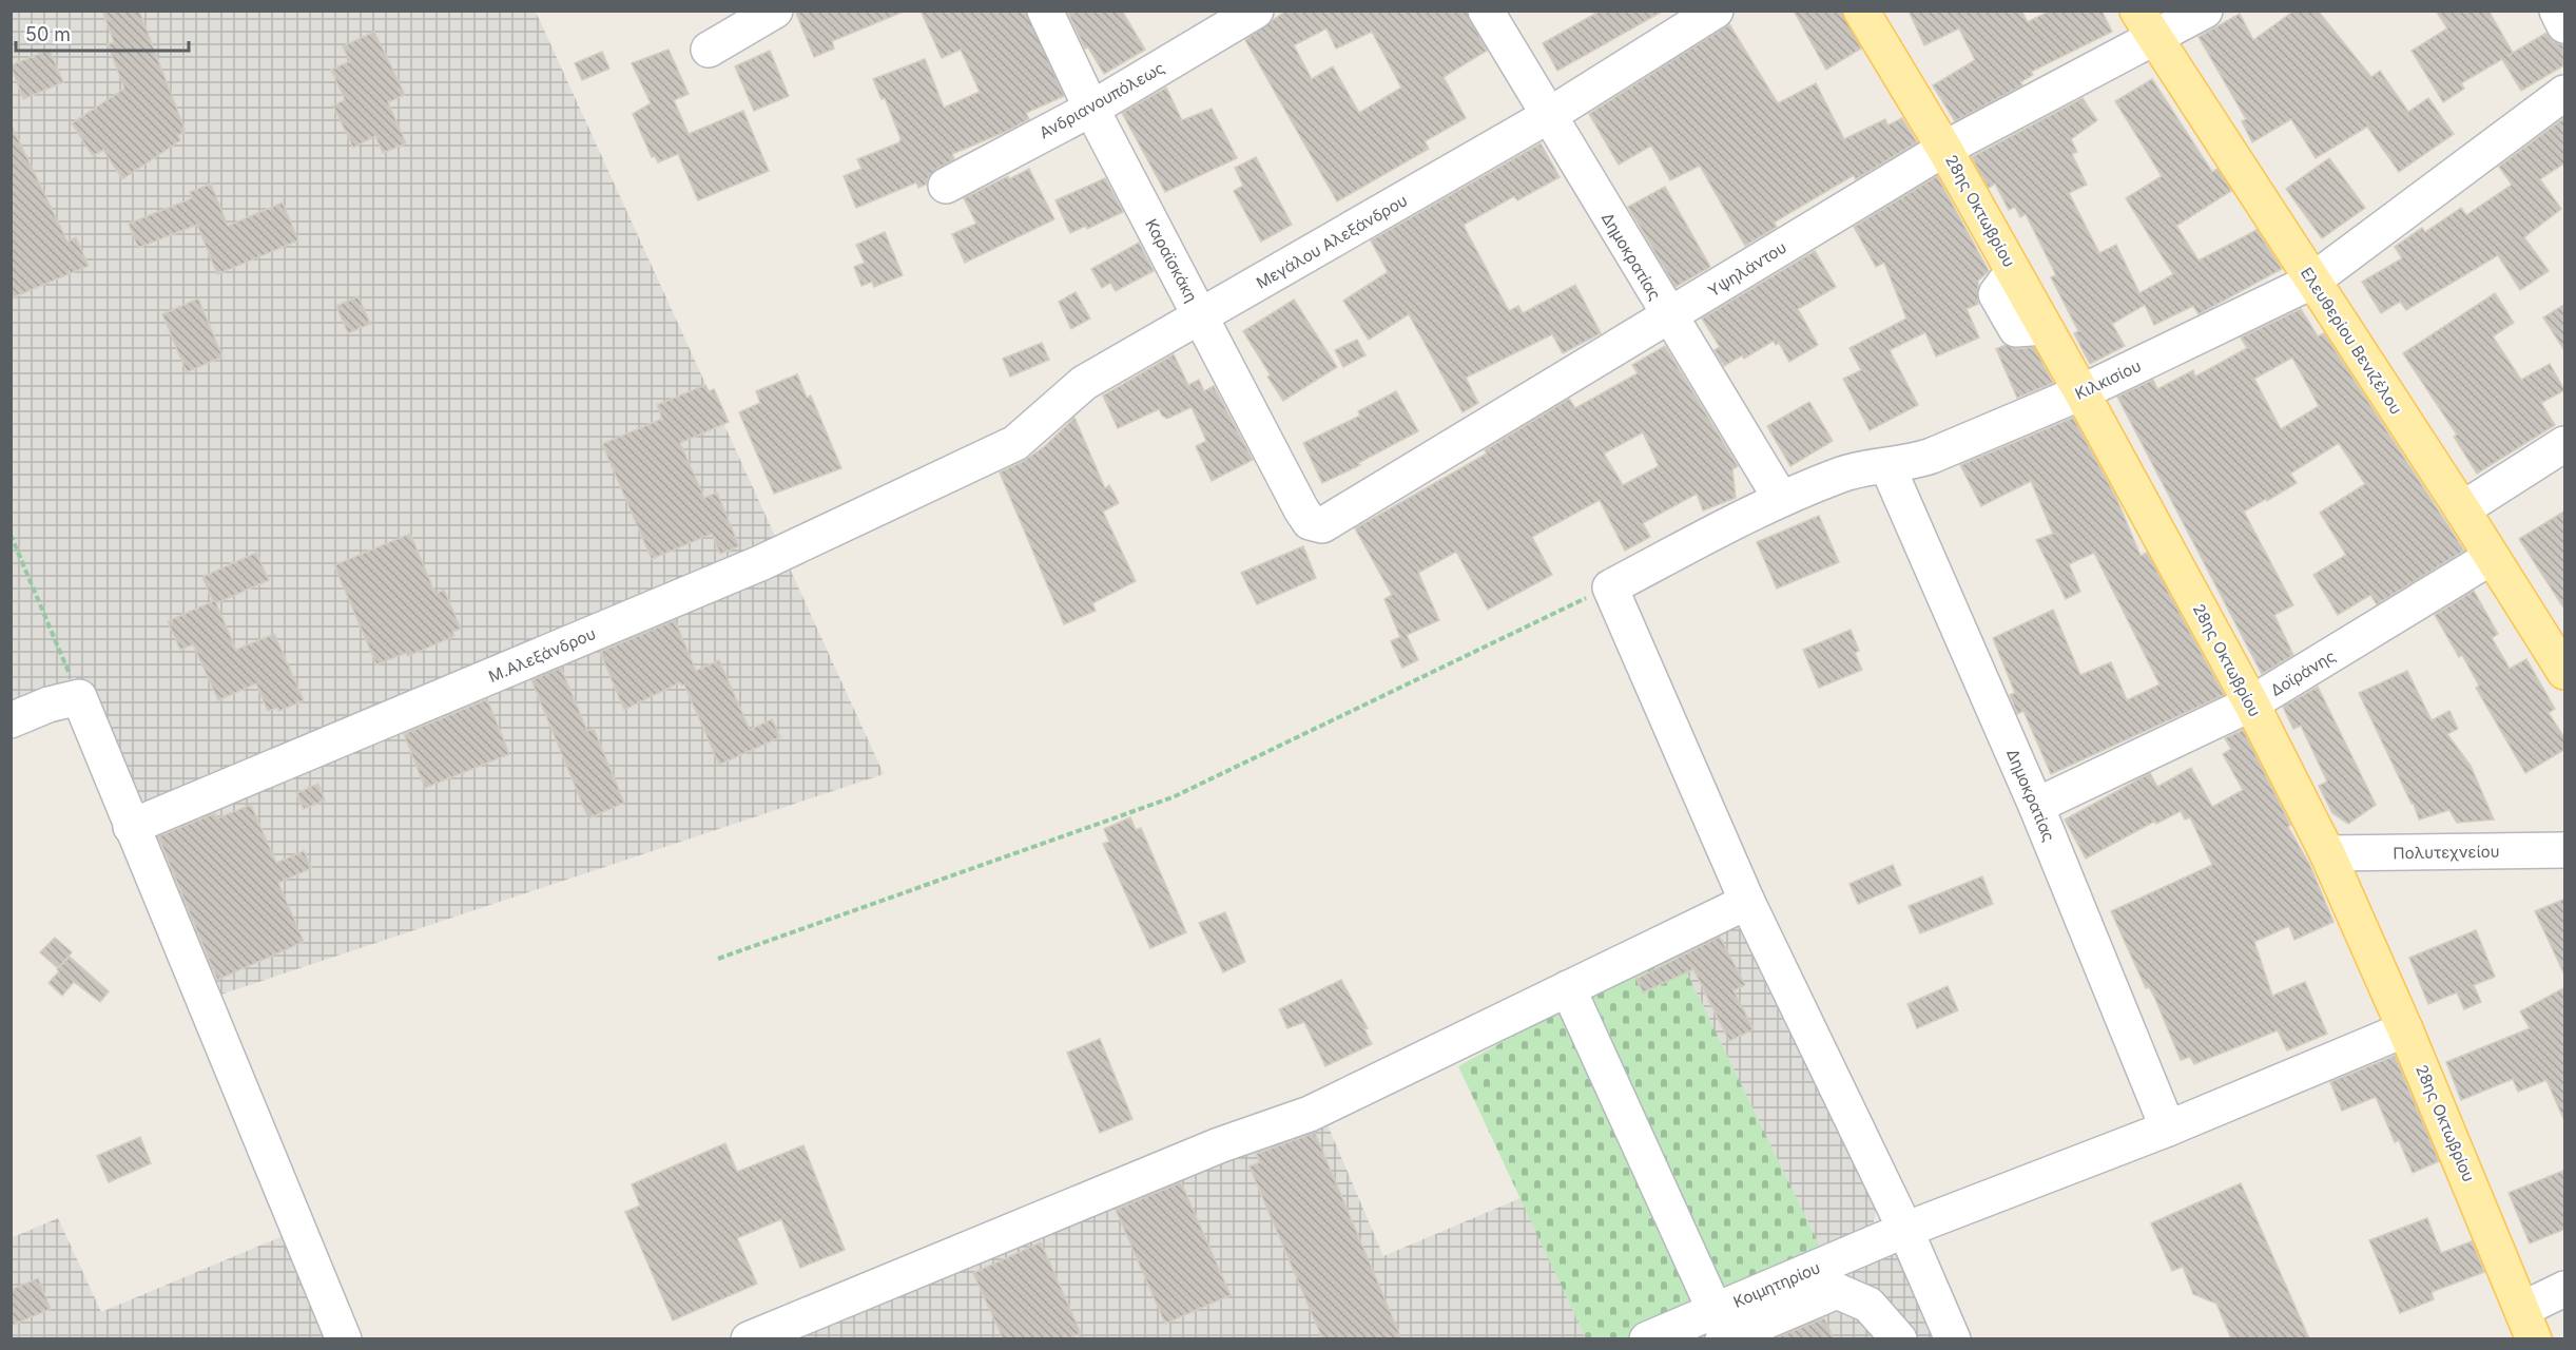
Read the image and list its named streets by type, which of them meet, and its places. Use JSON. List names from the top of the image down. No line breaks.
{"streets":{"main road":["28ης Οκτωβρίου","Ελευθερίου Βενιζέλου"],"street":["Ανδριανουπόλεως","Μεγάλου Αλεξάνδρου","Δημοκρατίας","Καραϊσκάκη","Υψηλάντου","Κιλκισίου","Μ.Αλεξάνδρου","Δοϊράνης","Πολυτεχνείου","Κοιμητηρίου"]},"crossings":[["Ανδριανουπόλεως","Καραϊσκάκη"],["28ης Οκτωβρίου","Υψηλάντου"],["28ης Οκτωβρίου","Κιλκισίου"],["28ης Οκτωβρίου","Δοϊράνης"],["28ης Οκτωβρίου","Πολυτεχνείου"],["28ης Οκτωβρίου","Κοιμητηρίου"],["Μεγάλου Αλεξάνδρου","Δημοκρατίας"],["Μεγάλου Αλεξάνδρου","Καραϊσκάκη"],["Μεγάλου Αλεξάνδρου","Μ.Αλεξάνδρου"],["Δημοκρατίας","Υψηλάντου"],["Δημοκρατίας","Κιλκισίου"],["Δημοκρατίας","Δοϊράνης"],["Δημοκρατίας","Κοιμητηρίου"],["Καραϊσκάκη","Υψηλάντου"],["Υψηλάντου","Ελευθερίου Βενιζέλου"],["Ελευθερίου Βενιζέλου","Κιλκισίου"],["Ελευθερίου Βενιζέλου","Δοϊράνης"]],"scale_bar":"50 m"}
